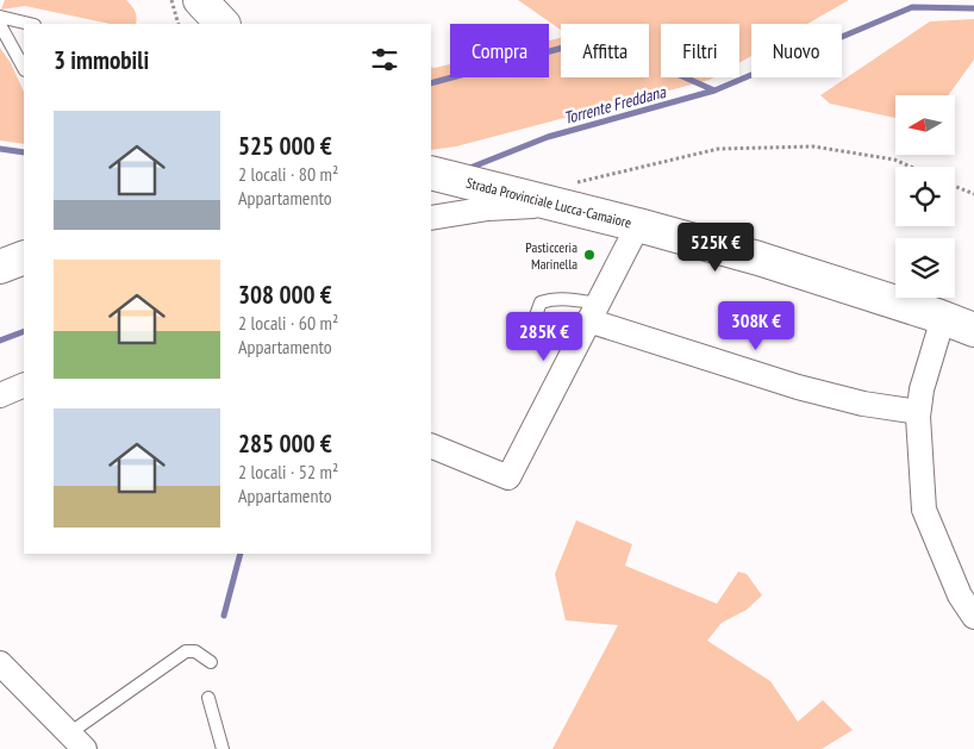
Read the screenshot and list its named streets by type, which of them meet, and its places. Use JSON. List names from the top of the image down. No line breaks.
{"streets":{"main road":["Strada Provinciale Lucca-Camaiore"]},"water":["Torrente Freddana"],"places":["Pasticceria Marinella"],"north":"left","page":{"chip":["Compra","Affitta","Filtri","Nuovo"],"heading":"3 immobili","list":[{"name":"525 000 €","note":"2 locali · 80 m² · Appartamento"},{"name":"308 000 €","note":"2 locali · 60 m² · Appartamento"},{"name":"285 000 €","note":"2 locali · 52 m² · Appartamento"}],"price":["525K €","308K €","285K €"]}}
